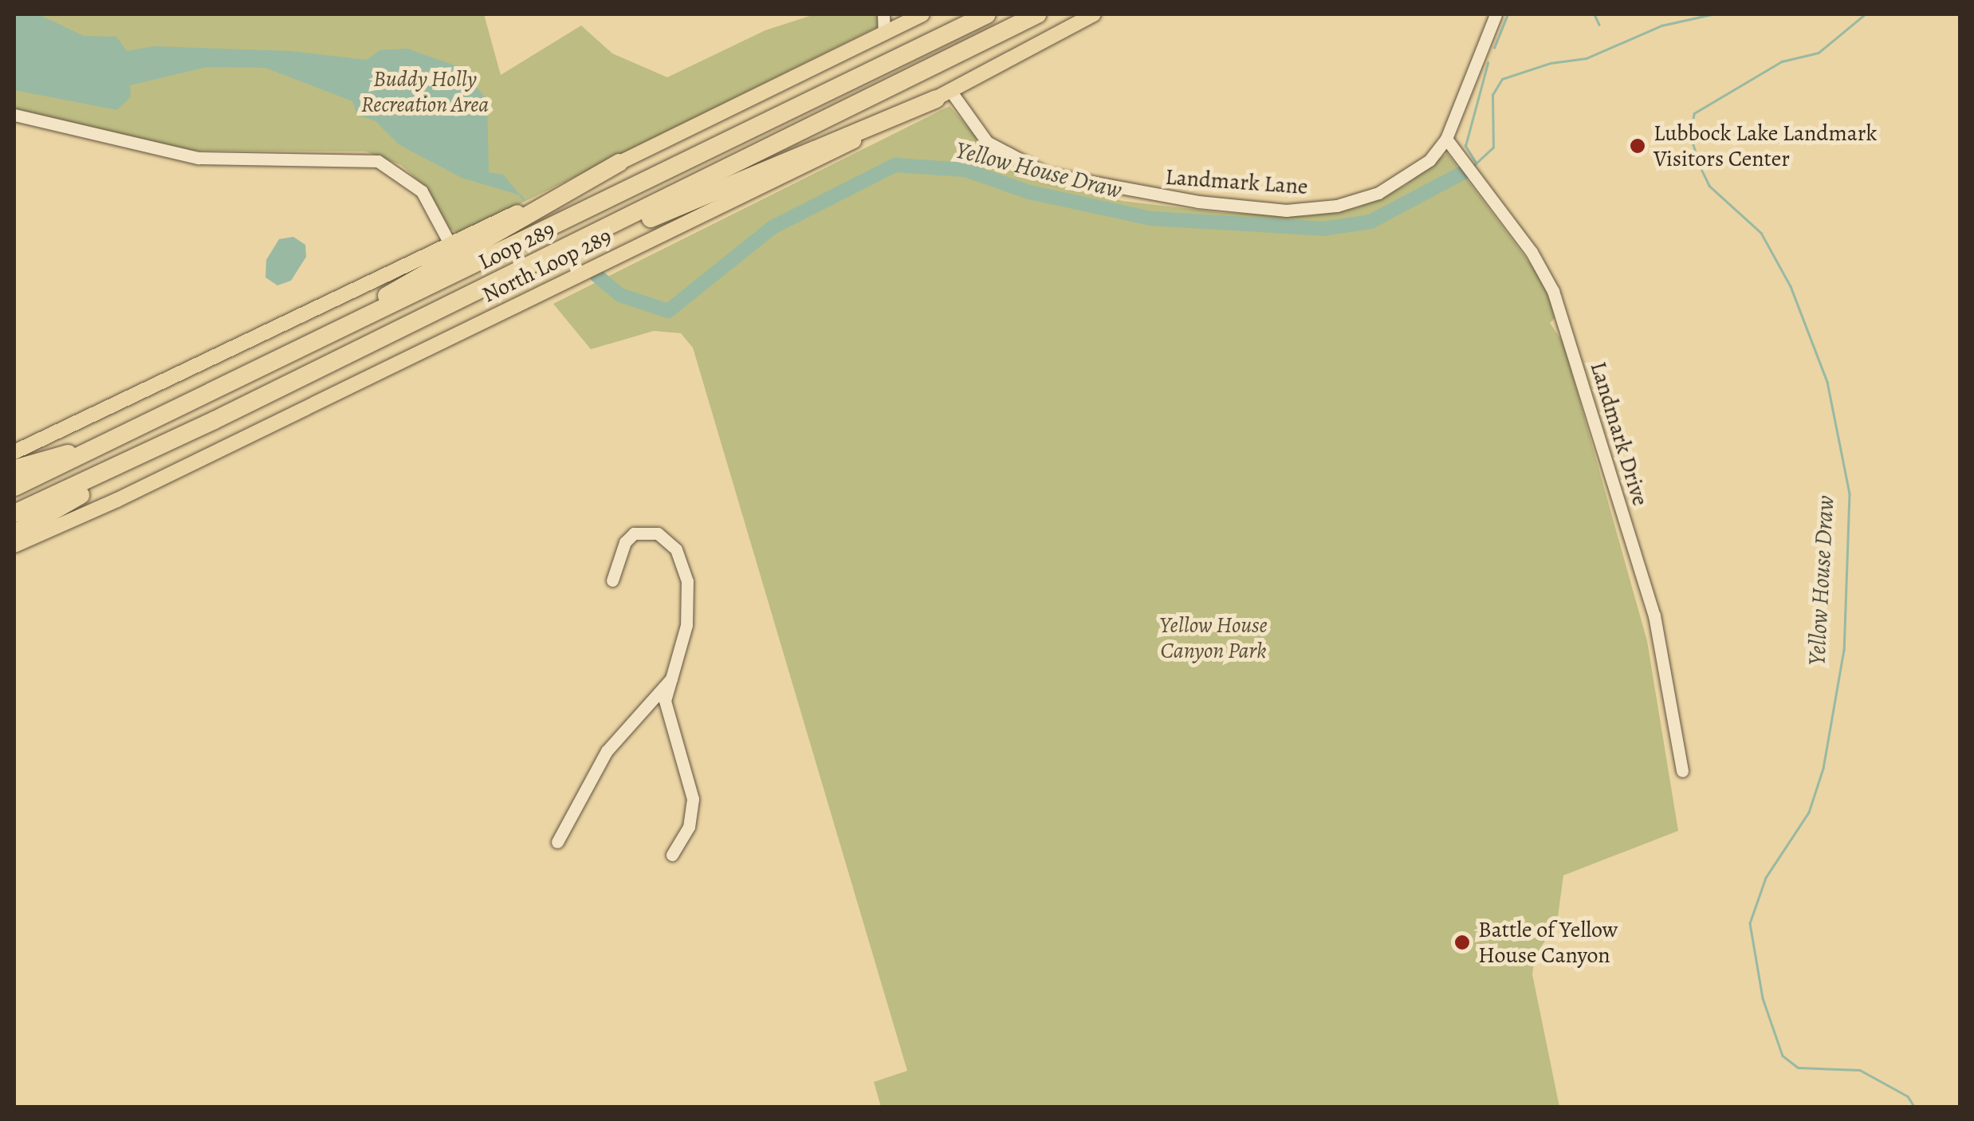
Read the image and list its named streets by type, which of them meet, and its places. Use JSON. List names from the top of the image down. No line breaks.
{"streets":{"highway":["Loop 289"],"main road":["North Loop 289"],"street":["Landmark Lane","Landmark Drive"]},"crossings":[["Landmark Lane","North Loop 289"],["Landmark Lane","Landmark Drive"]],"water":["Yellow House Draw"],"parks":["Buddy Holly Recreation Area","Yellow House Canyon Park"],"places":["Lubbock Lake Landmark Visitors Center","Battle of Yellow House Canyon"]}
